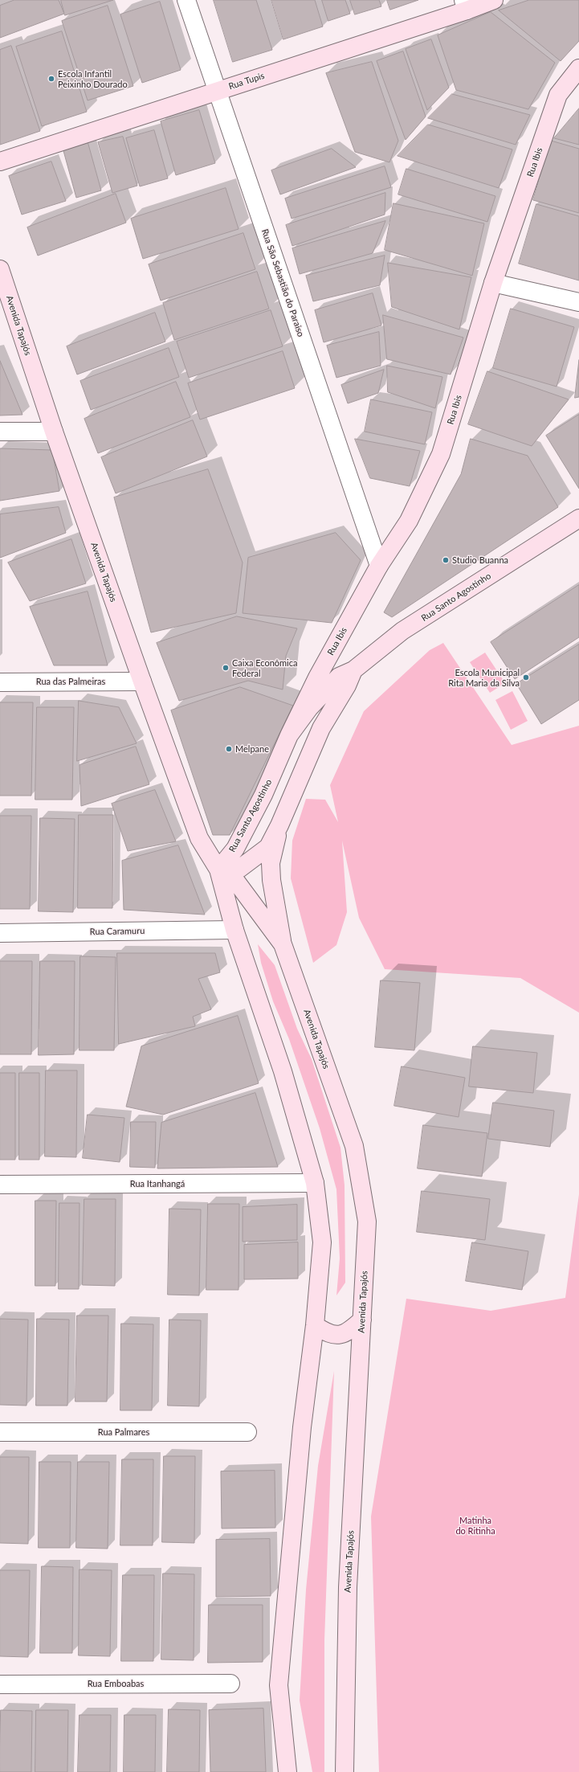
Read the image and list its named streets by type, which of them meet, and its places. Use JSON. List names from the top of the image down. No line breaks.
{"streets":{"main road":["Rua Tupis","Rua Ibis","Avenida Tapajós","Rua Santo Agostinho"],"street":["Rua São Sebastião do Paraiso","Rua das Palmeiras","Rua Caramuru","Rua Itanhangá","Rua Palmares","Rua Emboabas"]},"crossings":[["Rua Tupis","Rua São Sebastião do Paraiso"],["Rua Ibis","Rua São Sebastião do Paraiso"],["Rua Ibis","Rua Santo Agostinho"],["Avenida Tapajós","Rua Santo Agostinho"],["Avenida Tapajós","Rua das Palmeiras"],["Avenida Tapajós","Rua Caramuru"],["Avenida Tapajós","Rua Itanhangá"]],"parks":["Matinha do Ritinha"],"places":["Escola Infantil Peixinho Dourado","Studio Buanna","Caixa Econômica Federal","Escola Municipal Rita Maria da Silva","Melpane"]}
